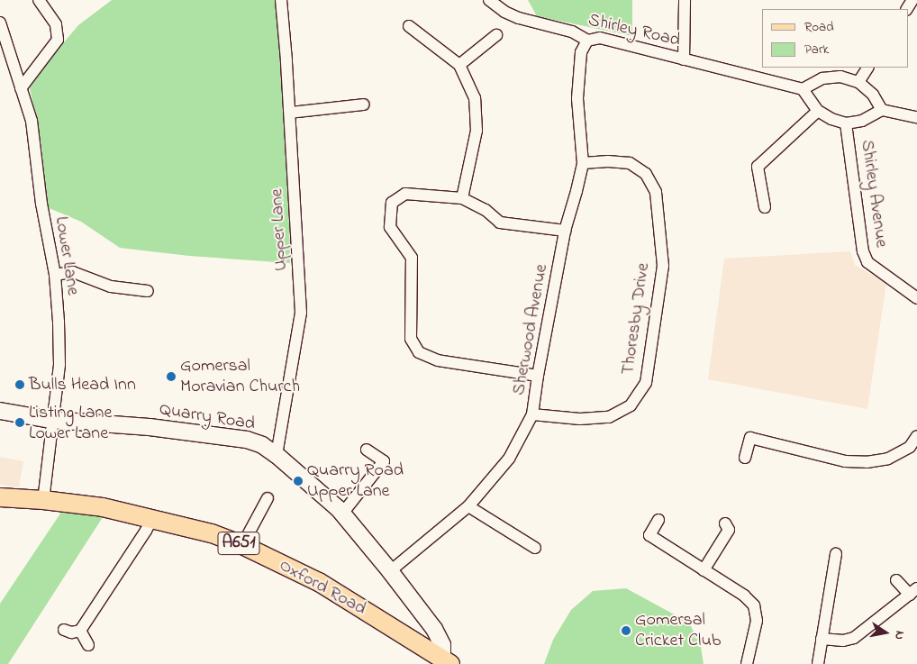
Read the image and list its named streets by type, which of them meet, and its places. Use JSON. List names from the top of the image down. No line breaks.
{"streets":{"main road":["A651","Oxford Road"],"street":["Shirley Road","Shirley Avenue","Upper Lane","Lower Lane","Thoresby Drive","Sherwood Avenue","Quarry Road"]},"crossings":[["Shirley Road","Sherwood Avenue"],["Upper Lane","Quarry Road"],["Lower Lane","Quarry Road"],["Lower Lane","Oxford Road"],["Thoresby Drive","Sherwood Avenue"],["Sherwood Avenue","Quarry Road"],["Quarry Road","Oxford Road"]],"places":["Gomersal Moravian Church","Bulls Head Inn","Listing Lane Lower Lane","Quarry Road Upper Lane","Gomersal Cricket Club"],"legend":["Road","Park"],"north":"right"}
